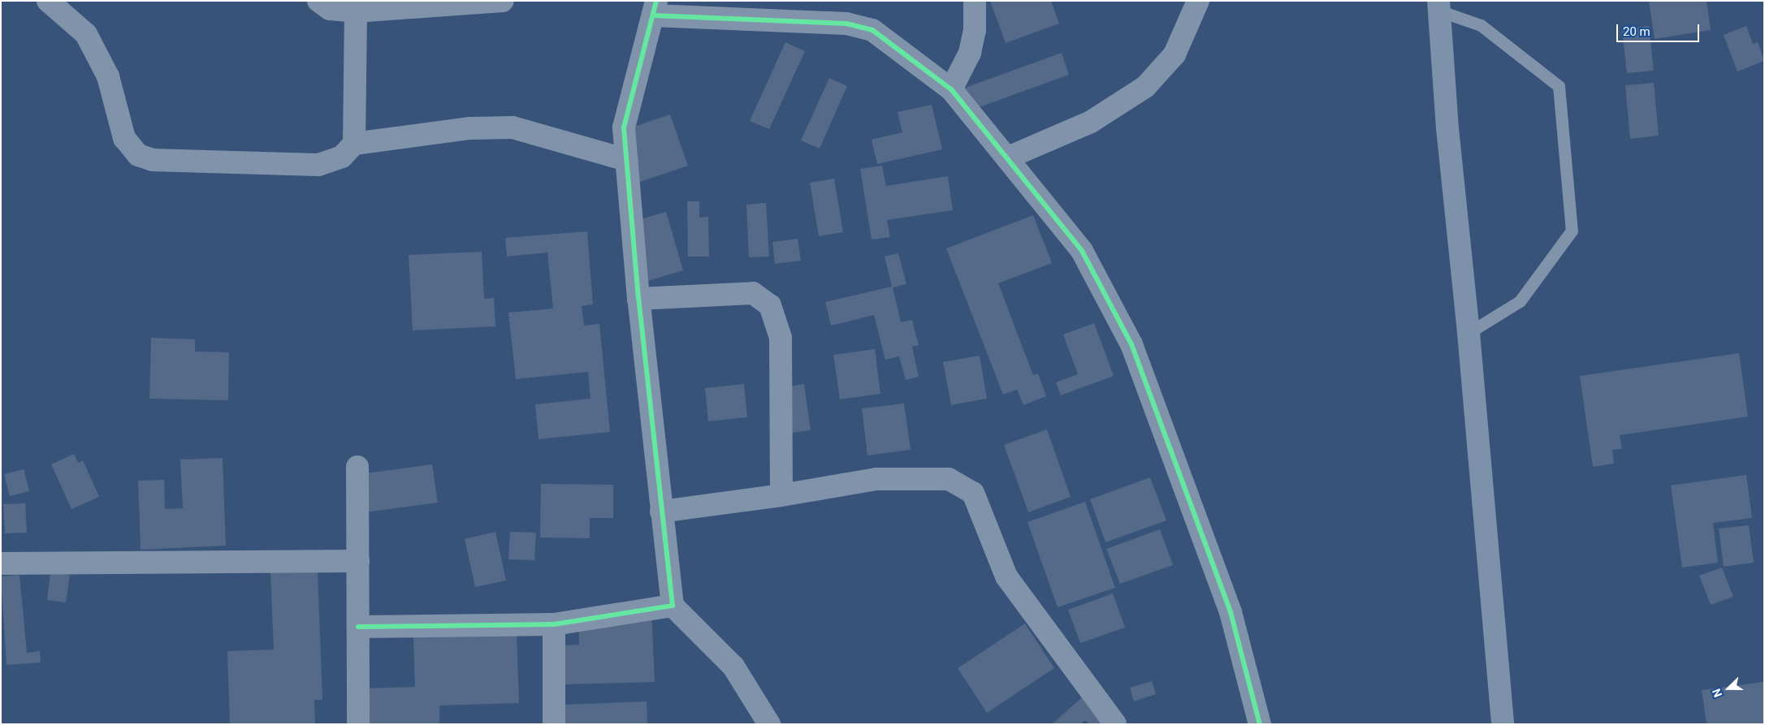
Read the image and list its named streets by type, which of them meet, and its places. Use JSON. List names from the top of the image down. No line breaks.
{"scale_bar":"20 m","north":"left"}
